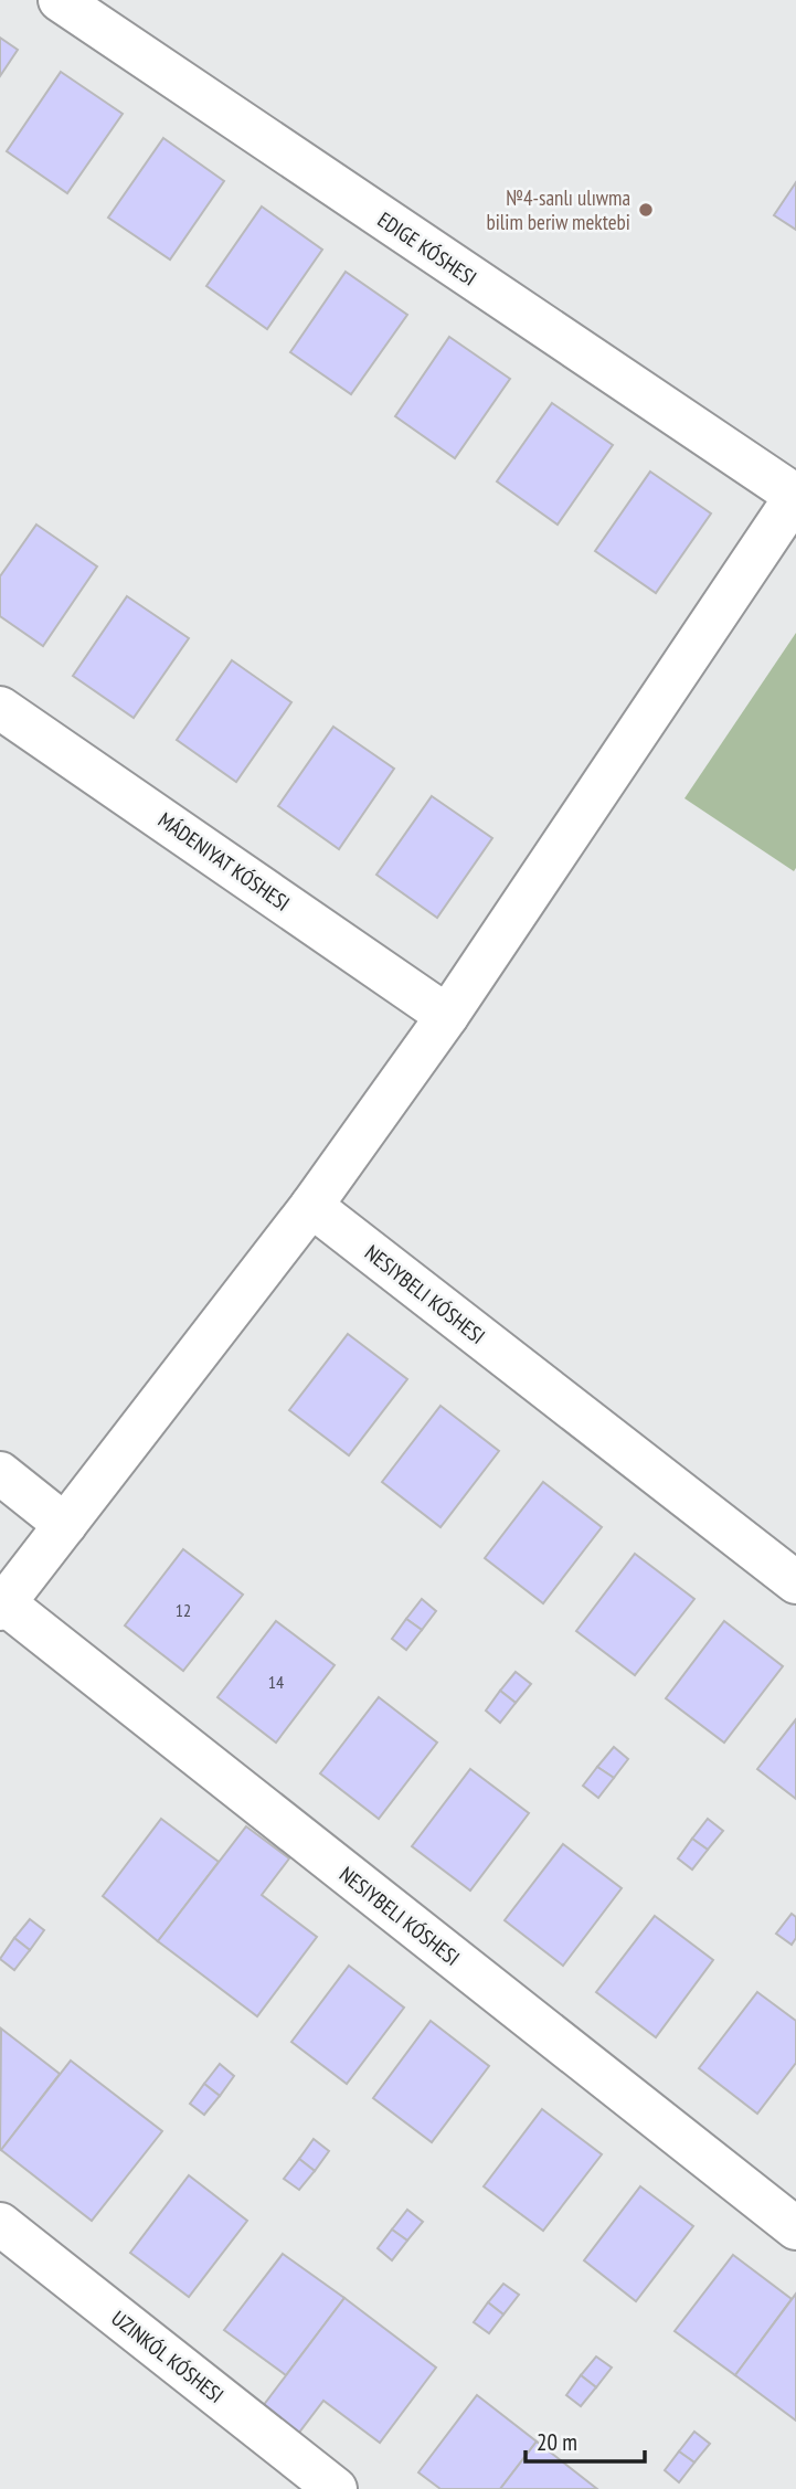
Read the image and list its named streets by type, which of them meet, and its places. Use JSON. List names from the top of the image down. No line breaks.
{"streets":{"street":["EDIGE KÓSHESI","MÁDENIYAT KÓSHESI","NESIYBELI KÓSHESI"]},"places":["№4-sanlı ulıwma bilim beriw mektebi"],"house_numbers":["12","14"],"scale_bar":"20 m"}
